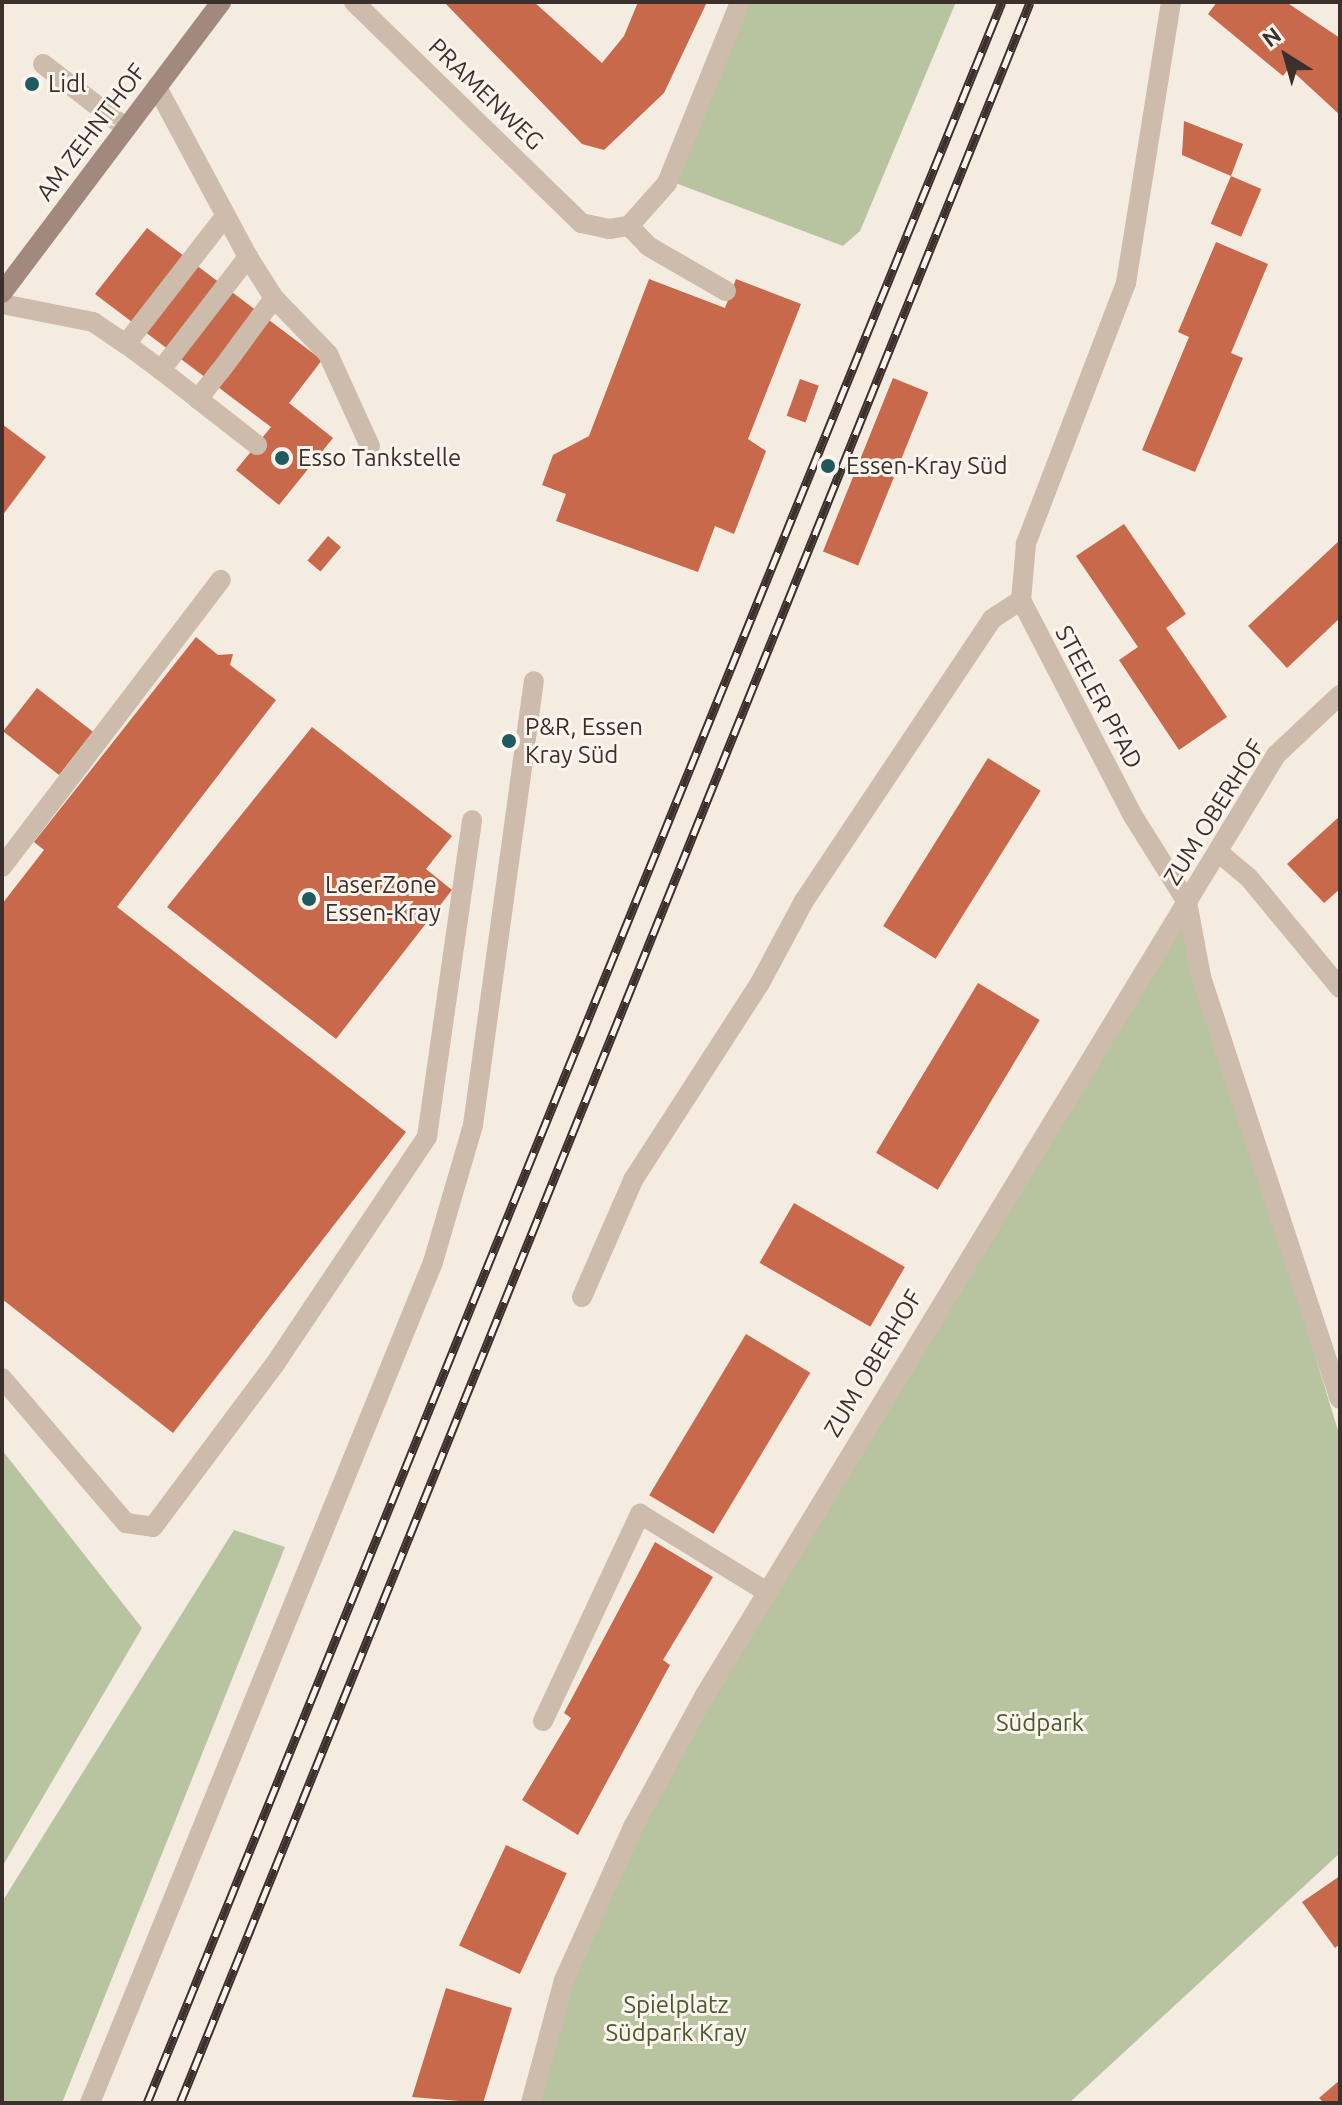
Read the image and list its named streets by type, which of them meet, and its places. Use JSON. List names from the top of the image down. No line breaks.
{"streets":{"main road":["AM ZEHNTHOF"],"street":["PRAMENWEG","STEELER PFAD","ZUM OBERHOF"]},"crossings":[["STEELER PFAD","ZUM OBERHOF"]],"parks":["Südpark","Spielplatz Südpark Kray"],"places":["Lidl","Esso Tankstelle","Essen-Kray Süd","P&R, Essen Kray Süd","LaserZone Essen-Kray"],"north":"top left"}
